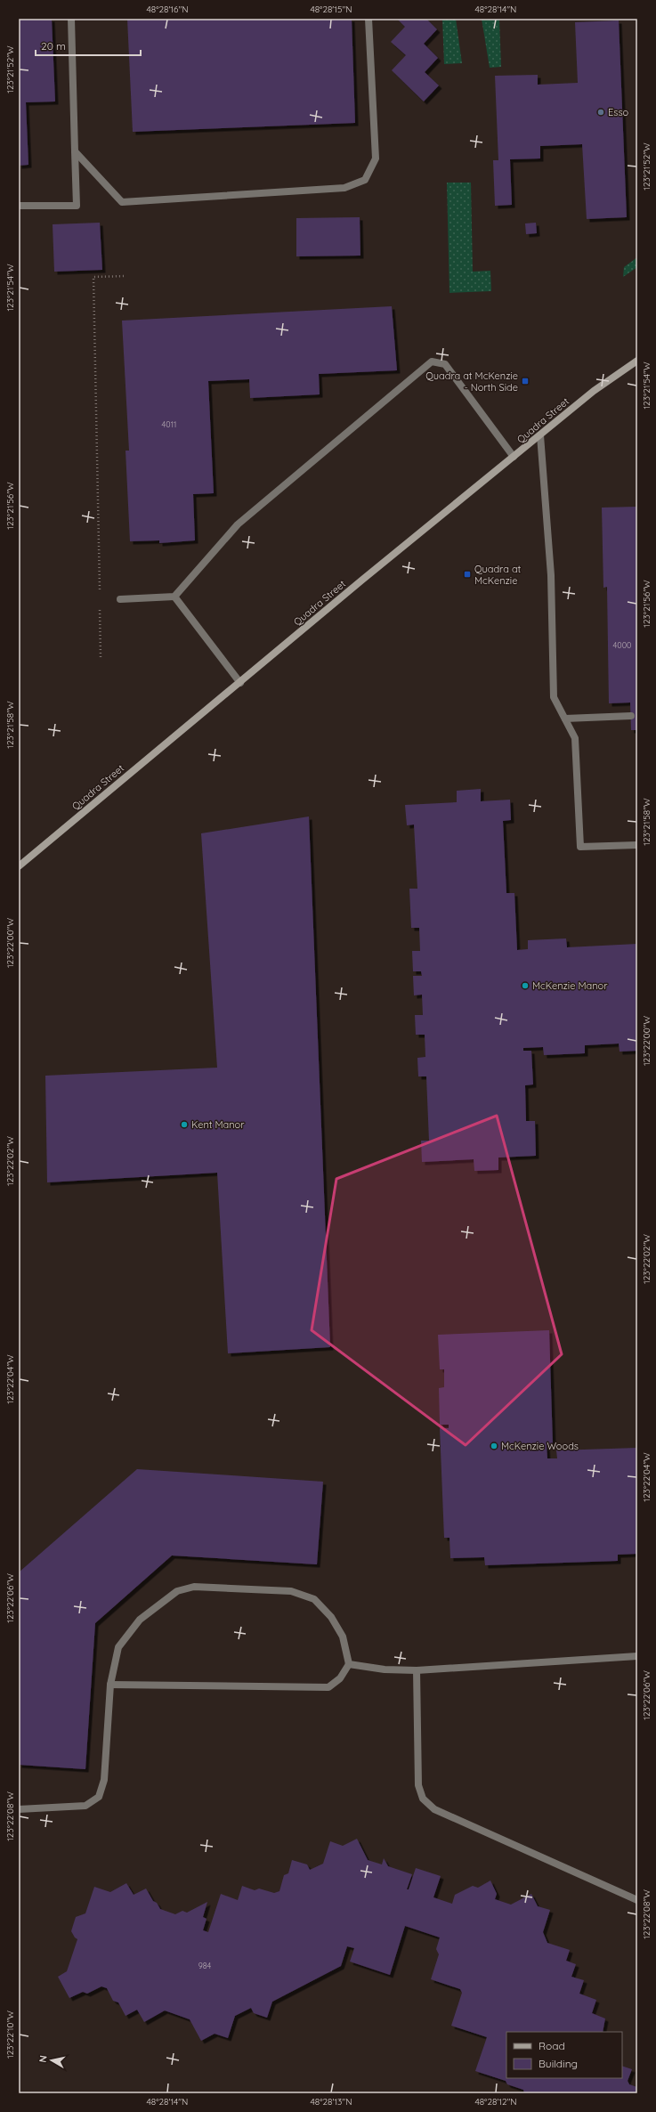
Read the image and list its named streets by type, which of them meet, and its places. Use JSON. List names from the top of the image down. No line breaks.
{"streets":{"main road":["Quadra Street"]},"places":{"other":["Esso","McKenzie Manor","Kent Manor","McKenzie Woods"],"transit":["Quadra at McKenzie - North Side","Quadra at McKenzie"]},"house_numbers":["4011","4000","984"],"legend":["Road","Building"],"scale_bar":"20 m","north":"left","coordinates":["48°28'16\"N","48°28'15\"N","48°28'14\"N","123°21'52\"W","123°21'54\"W","123°21'56\"W","123°21'58\"W","123°22'00\"W","123°22'02\"W","123°22'04\"W","123°22'06\"W","123°22'08\"W","123°22'10\"W","48°28'13\"N","48°28'12\"N"]}
